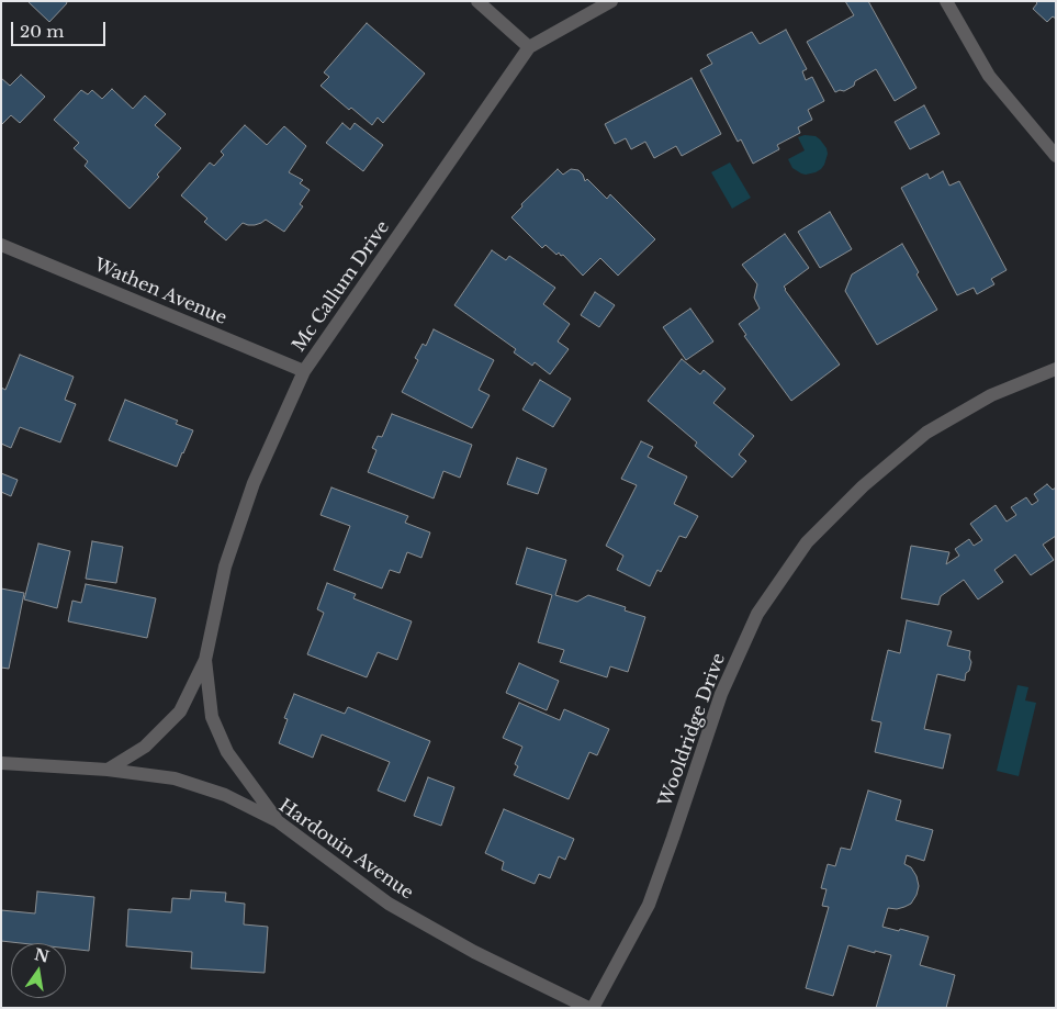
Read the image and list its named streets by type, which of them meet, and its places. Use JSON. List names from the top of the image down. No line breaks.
{"streets":{"street":["Mc Callum Drive","Wathen Avenue","Wooldridge Drive","Hardouin Avenue"]},"crossings":[["Mc Callum Drive","Wathen Avenue"],["Mc Callum Drive","Hardouin Avenue"]],"scale_bar":"20 m","north":"top"}
